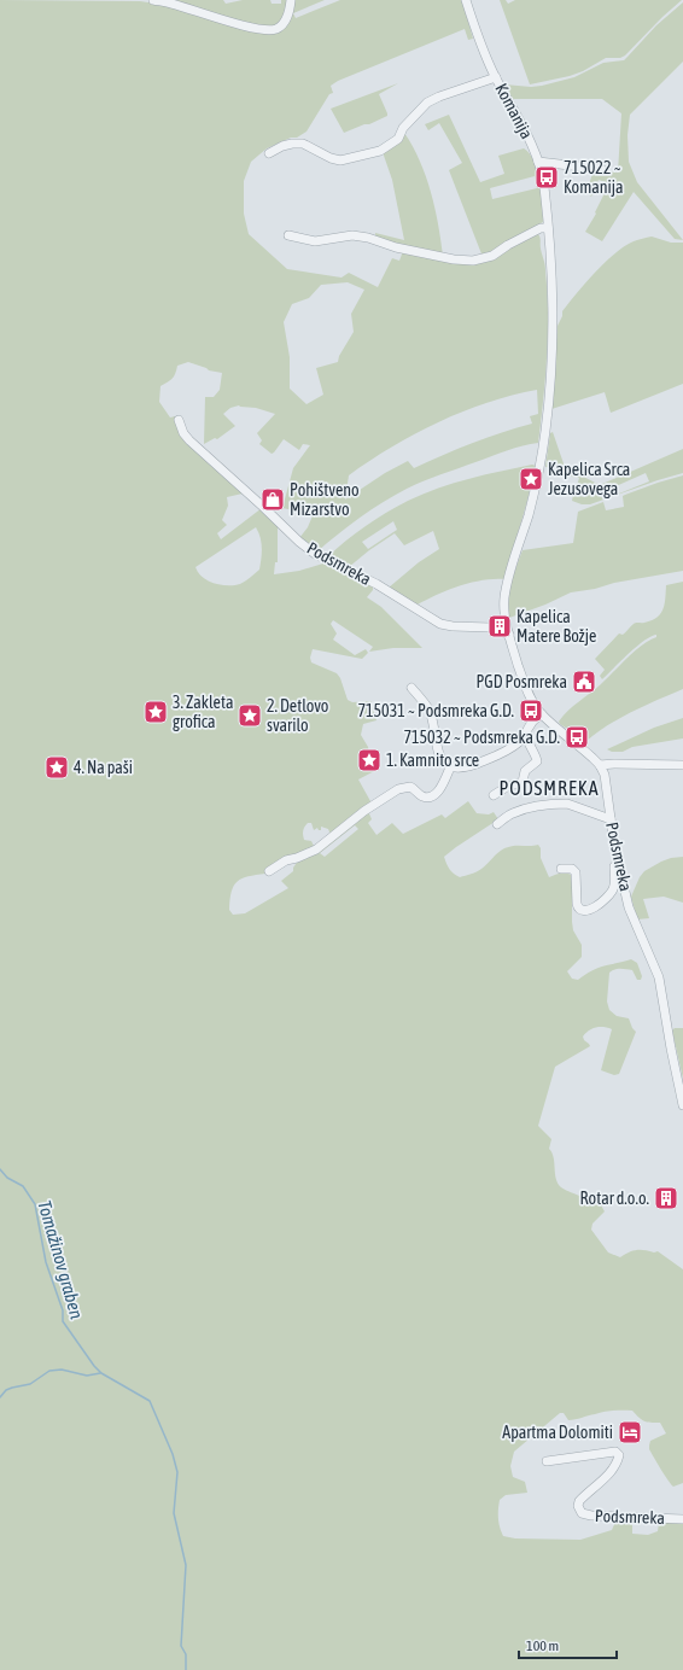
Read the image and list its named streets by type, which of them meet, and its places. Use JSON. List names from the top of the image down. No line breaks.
{"streets":{"street":["Komanija","Podsmreka"]},"crossings":[["Komanija","Podsmreka"]],"districts":["PODSMREKA"],"water":["Tomažinov graben"],"places":{"bus stop":["715022 ~ Komanija","715031 ~ Podsmreka G.D.","715032 ~ Podsmreka G.D."],"place":["Kapelica Srca Jezusovega","3. Zakleta grofica","2. Detlovo svarilo","1. Kamnito srce","4. Na paši"],"shop":["Pohištveno Mizarstvo"],"building":["Kapelica Matere Božje","Rotar d.o.o."],"public building":["PGD Posmreka"],"hotel":["Apartma Dolomiti"]},"scale_bar":"100 m"}
